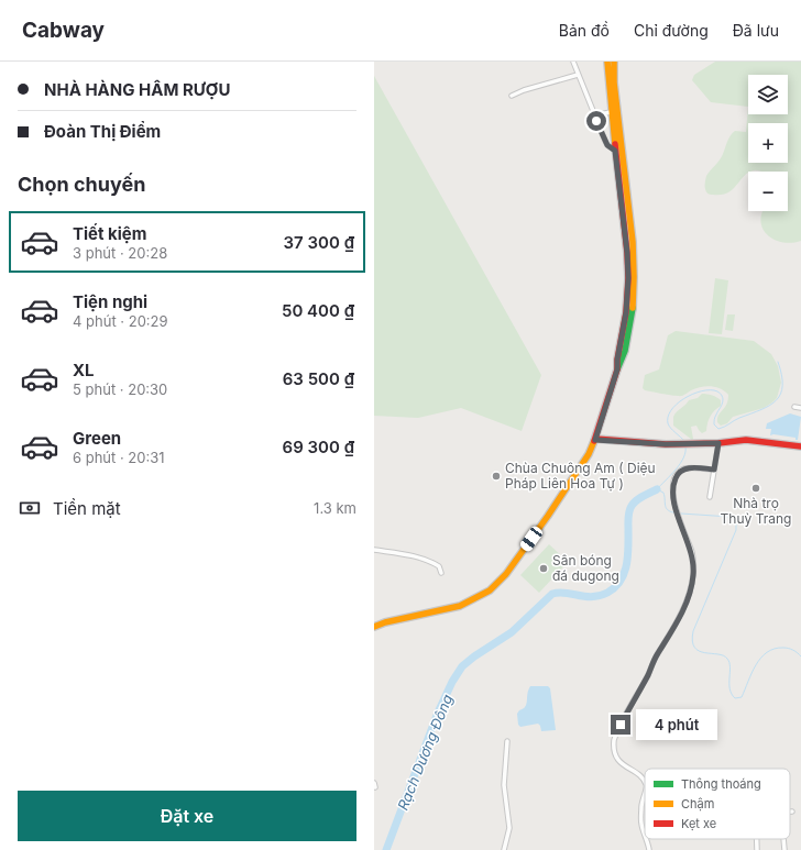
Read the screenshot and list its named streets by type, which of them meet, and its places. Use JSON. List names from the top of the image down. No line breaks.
{"water":["Rạch Dương Đông"],"places":["Chùa Chuông Am ( Diệu Pháp Liên Hoa Tự )","Nhà trọ Thuỳ Trang","Sân bóng đá dugong"],"legend":["Thông thoáng","Chậm","Kẹt xe"],"page":{"header":"Cabway","nav":["Bản đồ","Chỉ đường","Đã lưu"],"banner":["NHÀ HÀNG HÂM RƯỢU","Đoàn Thị Điểm"],"map_buttons":["+","−"],"heading":"Chọn chuyến","list":[{"name":"Tiết kiệm","note":"3 phút · 20:28","value":"37 300 ₫"},{"name":"Tiện nghi","note":"4 phút · 20:29","value":"50 400 ₫"},{"name":"XL","note":"5 phút · 20:30","value":"63 500 ₫"},{"name":"Green","note":"6 phút · 20:31","value":"69 300 ₫"}],"pay":["Tiền mặt","1.3 km"],"bubble":"4 phút","buttons":"Đặt xe"}}
